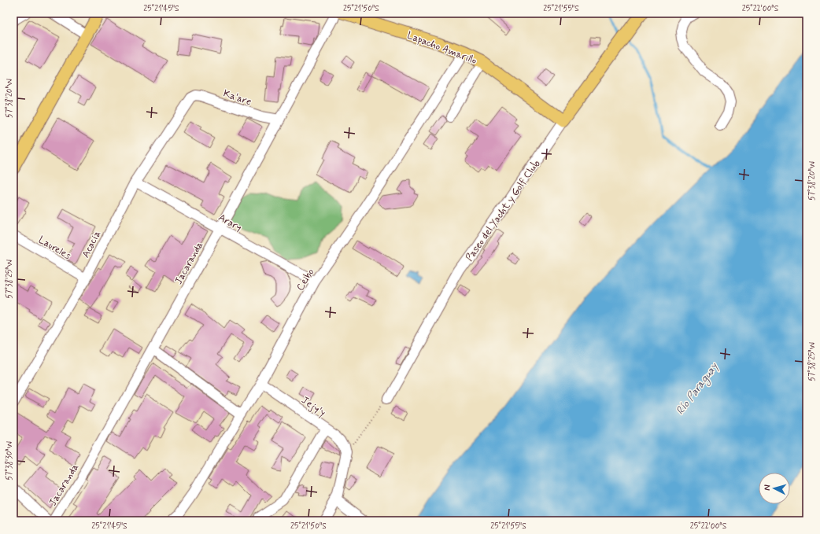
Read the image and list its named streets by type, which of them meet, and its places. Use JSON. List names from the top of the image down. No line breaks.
{"streets":{"main road":["Lapacho Amarillo","Paseo del Yacht y Golf Club"],"street":["Ka'are","Arary","Acacia","Laureles","Jacaranda","Ceibo","Jejy'y"]},"crossings":[["Lapacho Amarillo","Paseo del Yacht y Golf Club"],["Lapacho Amarillo","Ceibo"],["Ka'are","Acacia"],["Ka'are","Jacaranda"],["Arary","Acacia"],["Arary","Jacaranda"],["Arary","Ceibo"],["Acacia","Laureles"],["Ceibo","Jejy'y"]],"water":["Río Paraguay"],"north":"left","coordinates":["25°21'45\"S","25°21'50\"S","25°21'55\"S","25°22'00\"S","57°38'20\"W","57°38'25\"W","57°38'30\"W"]}
